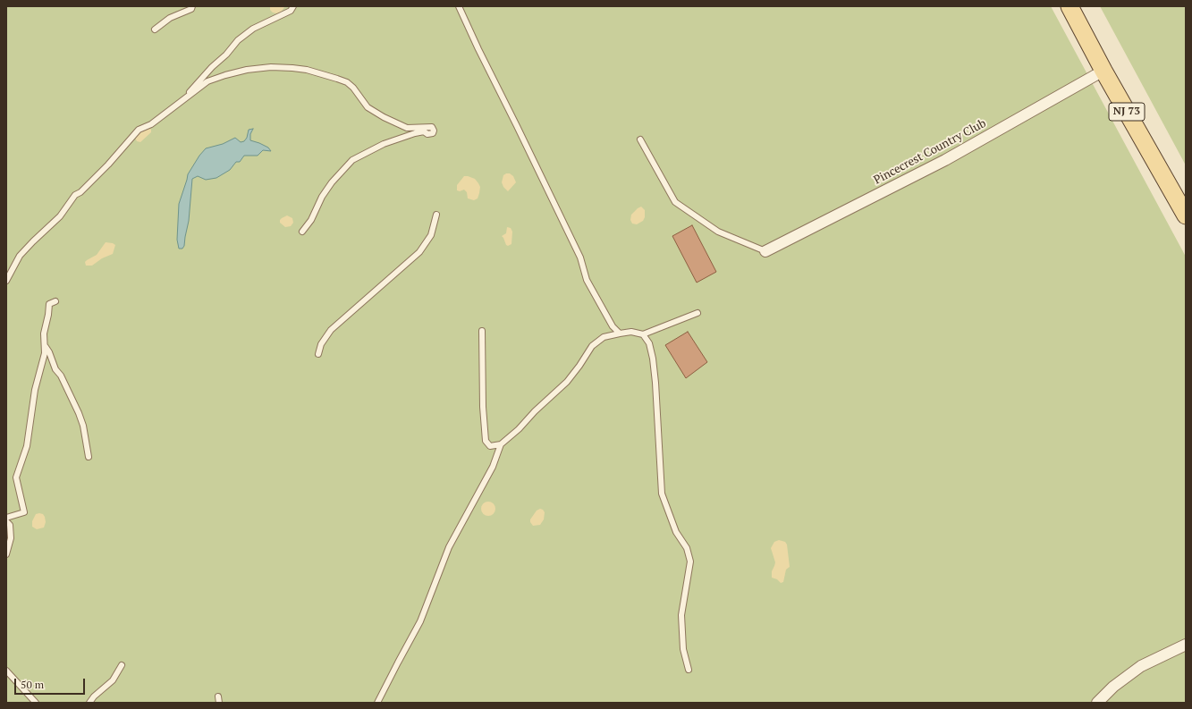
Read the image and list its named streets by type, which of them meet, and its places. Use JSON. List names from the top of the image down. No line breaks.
{"streets":{"main road":["NJ 73"],"street":["Pincecrest Country Club"]},"crossings":[["NJ 73","Pincecrest Country Club"]],"scale_bar":"50 m"}
